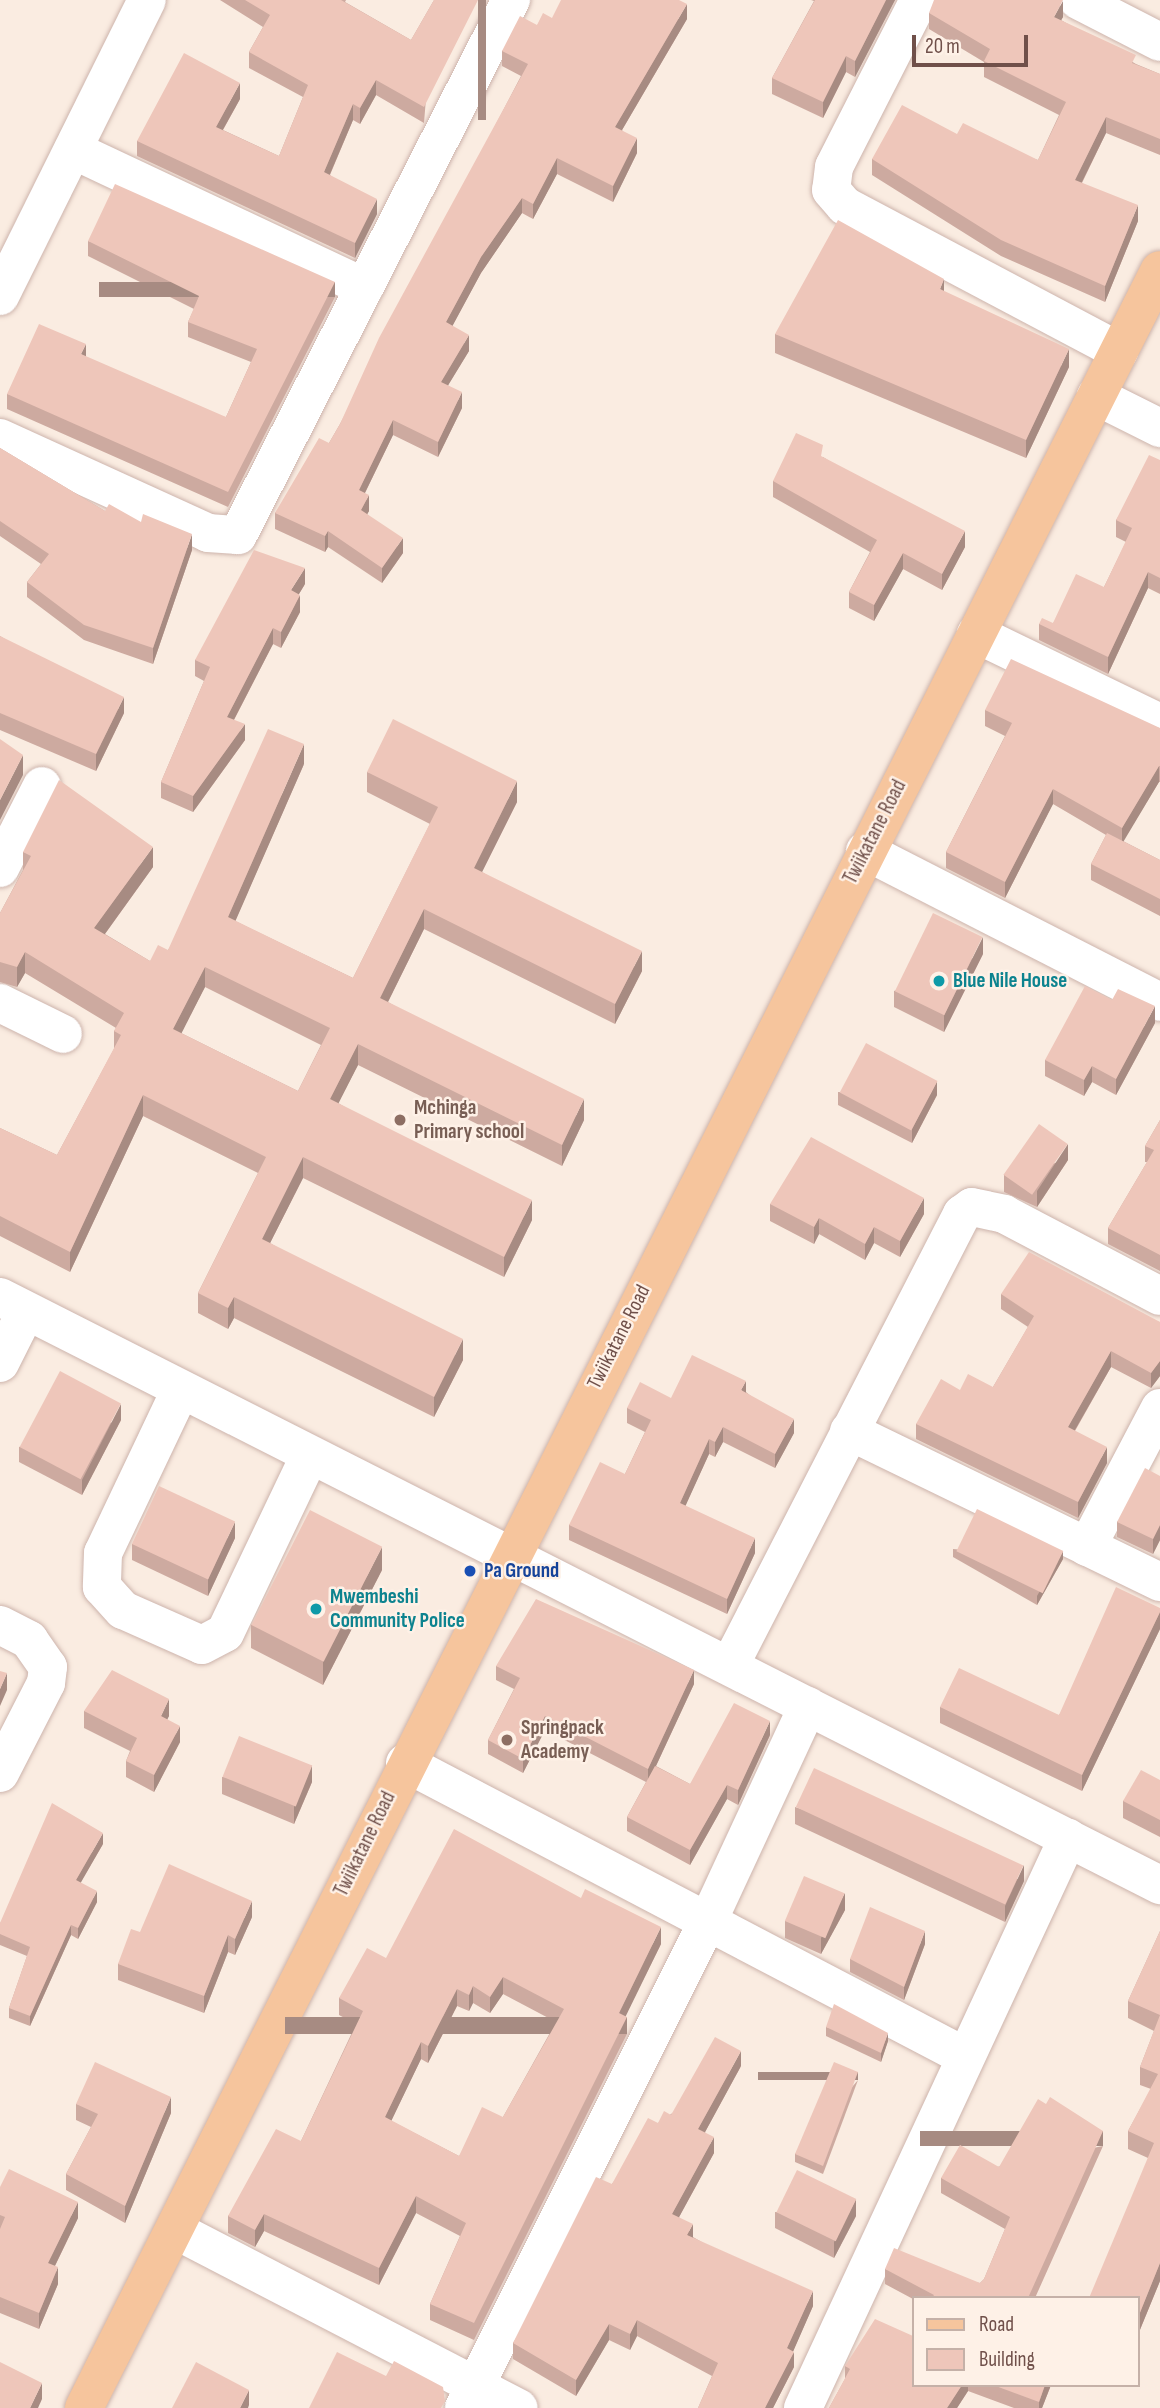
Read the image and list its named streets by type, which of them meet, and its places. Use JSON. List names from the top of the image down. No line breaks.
{"streets":{"main road":["Twiikatane Road"]},"places":["Blue Nile House","Mchinga Primary school","Pa Ground","Mwembeshi Community Police","Springpack Academy"],"legend":["Road","Building"],"scale_bar":"20 m"}
